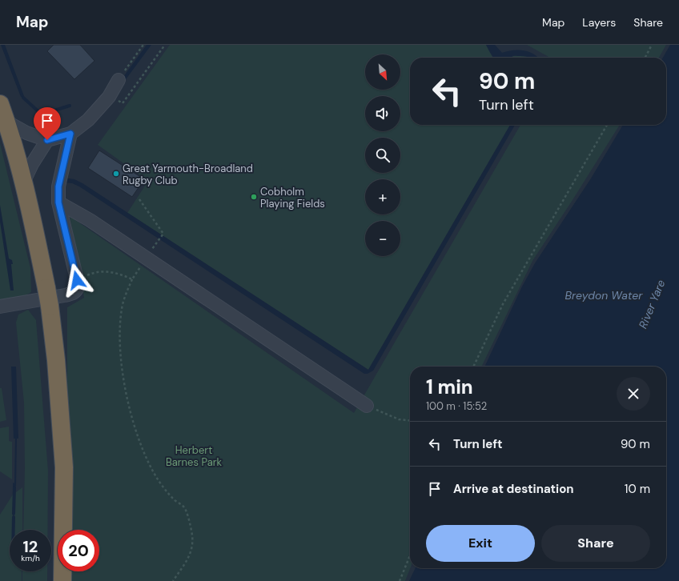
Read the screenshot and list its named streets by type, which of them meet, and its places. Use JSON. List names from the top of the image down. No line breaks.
{"water":["Breydon Water","River Yare"],"parks":["Herbert Barnes Park"],"places":["Great Yarmouth-Broadland Rugby Club","Cobholm Playing Fields"],"north":"bottom right","page":{"header":"Map","nav":["Map","Layers","Share"],"map_buttons":["+","−"],"turn":["90 m","Turn left"],"heading":["1 min","100 m · 15:52"],"list":[{"name":"Turn left","value":"90 m"},{"name":"Arrive at destination","value":"10 m"}],"buttons":["Exit","Share"],"speed":"12 km/h","limit":"20"}}
